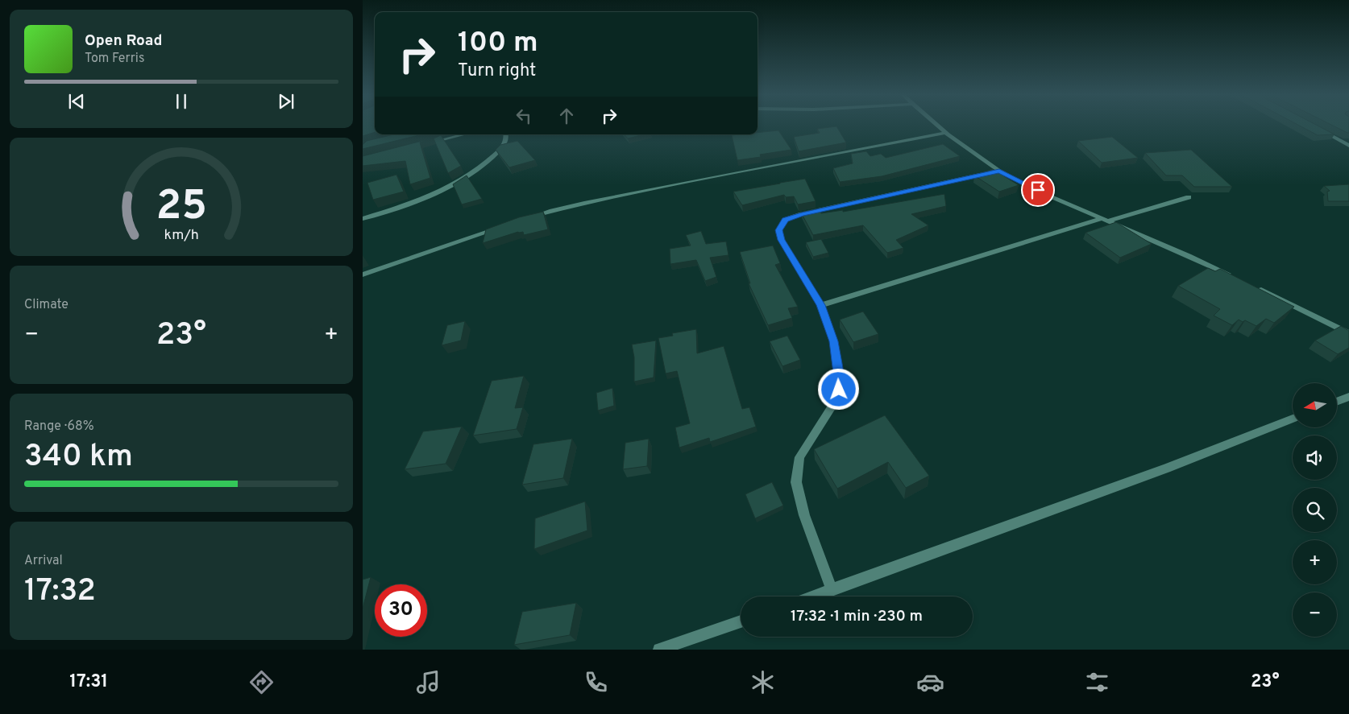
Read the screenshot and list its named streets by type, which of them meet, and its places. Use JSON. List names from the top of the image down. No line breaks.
{"north":"left","page":{"turn":["100 m","Turn right"],"song":["Open Road","Tom Ferris"],"tile":["Climate",["Range · 68%","340 km"],["Arrival","17:32"]],"heat":["−","23°","+"],"map_buttons":["+","−"],"limit":"30","trip":"17:32 · 1 min · 230 m","tabs":["17:31","23°"],"gauge":["25","km/h"]}}
